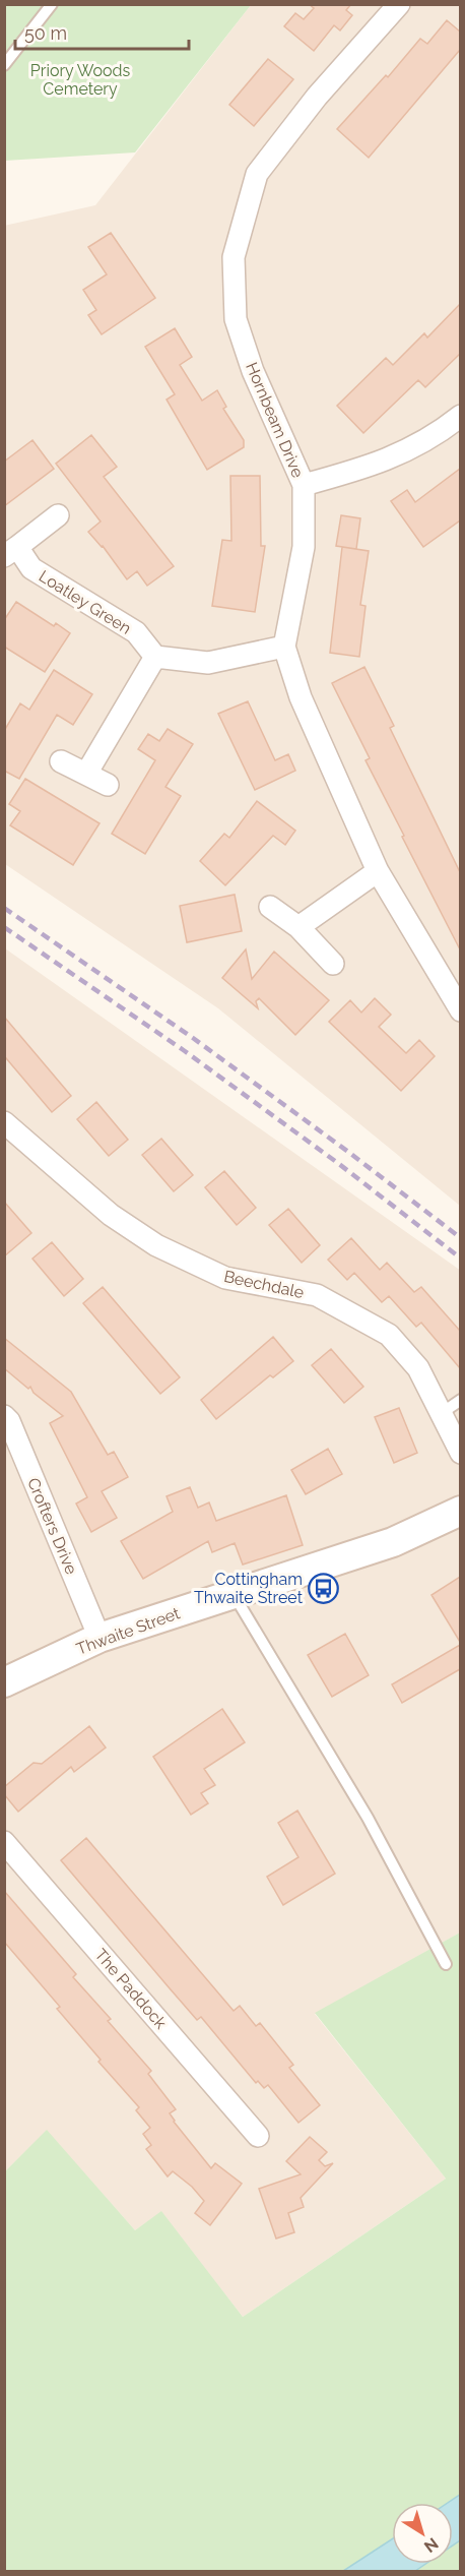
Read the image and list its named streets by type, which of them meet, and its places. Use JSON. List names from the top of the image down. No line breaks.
{"streets":{"main road":["Thwaite Street"],"street":["Hornbeam Drive","Loatley Green","Beechdale","Crofters Drive","The Paddock"]},"crossings":[["Crofters Drive","Thwaite Street"]],"parks":["Priory Woods Cemetery"],"places":{"bus stop":["Cottingham Thwaite Street"]},"scale_bar":"50 m","north":"bottom right"}
